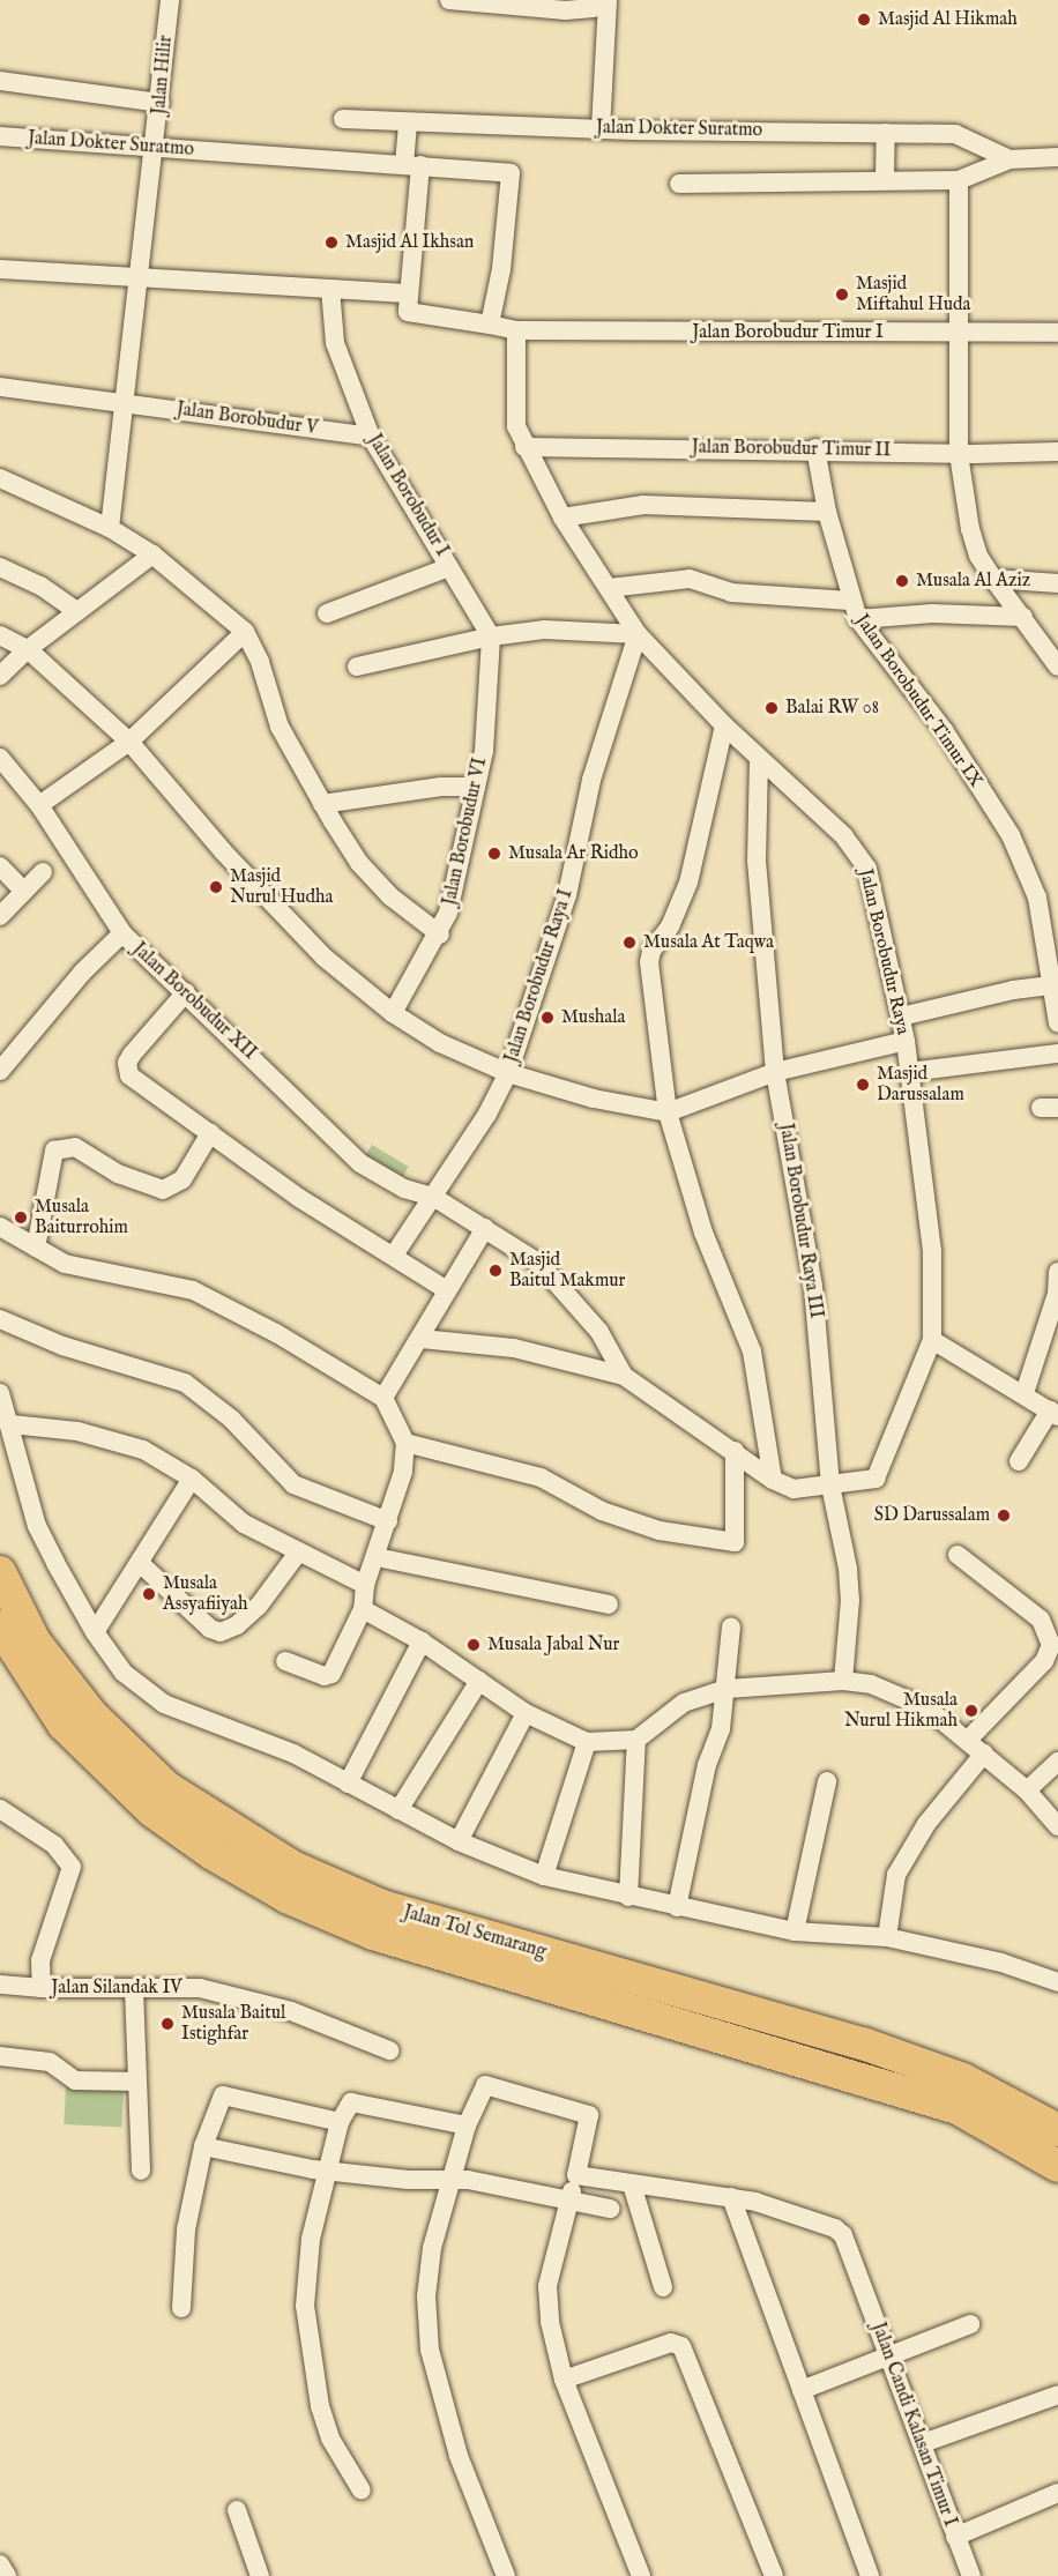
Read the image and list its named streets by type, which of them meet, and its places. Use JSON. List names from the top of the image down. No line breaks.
{"streets":{"highway":["Jalan Tol Semarang"],"street":["Jalan Hilir","Jalan Dokter Suratmo","Jalan Borobudur Timur I","Jalan Borobudur V","Jalan Borobudur Timur II","Jalan Borobudur I","Jalan Borobudur Timur IX","Jalan Borobudur VI","Jalan Borobudur Raya","Jalan Borobudur Raya I","Jalan Borobudur XII","Jalan Borobudur Raya III","Jalan Silandak IV","Jalan Candi Kalasan Timur I"]},"crossings":[["Jalan Hilir","Jalan Dokter Suratmo"],["Jalan Dokter Suratmo","Jalan Borobudur Timur I"],["Jalan Borobudur Timur I","Jalan Borobudur Raya"],["Jalan Borobudur V","Jalan Borobudur I"],["Jalan Borobudur Timur II","Jalan Borobudur Timur IX"],["Jalan Borobudur Timur II","Jalan Borobudur Raya"],["Jalan Borobudur I","Jalan Borobudur VI"],["Jalan Borobudur Raya","Jalan Borobudur Raya I"],["Jalan Borobudur Raya","Jalan Borobudur Raya III"],["Jalan Borobudur Raya I","Jalan Borobudur XII"]],"places":["Masjid Al Hikmah","Masjid Al Ikhsan","Masjid Miftahul Huda","Musala Al Aziz","Balai RW 08","Musala Ar Ridho","Masjid Nurul Hudha","Musala At Taqwa","Mushala","Masjid Darussalam","Musala Baiturrohim","Masjid Baitul Makmur","SD Darussalam","Musala Assyafiiyah","Musala Jabal Nur","Musala Nurul Hikmah","Musala Baitul Istighfar"]}
